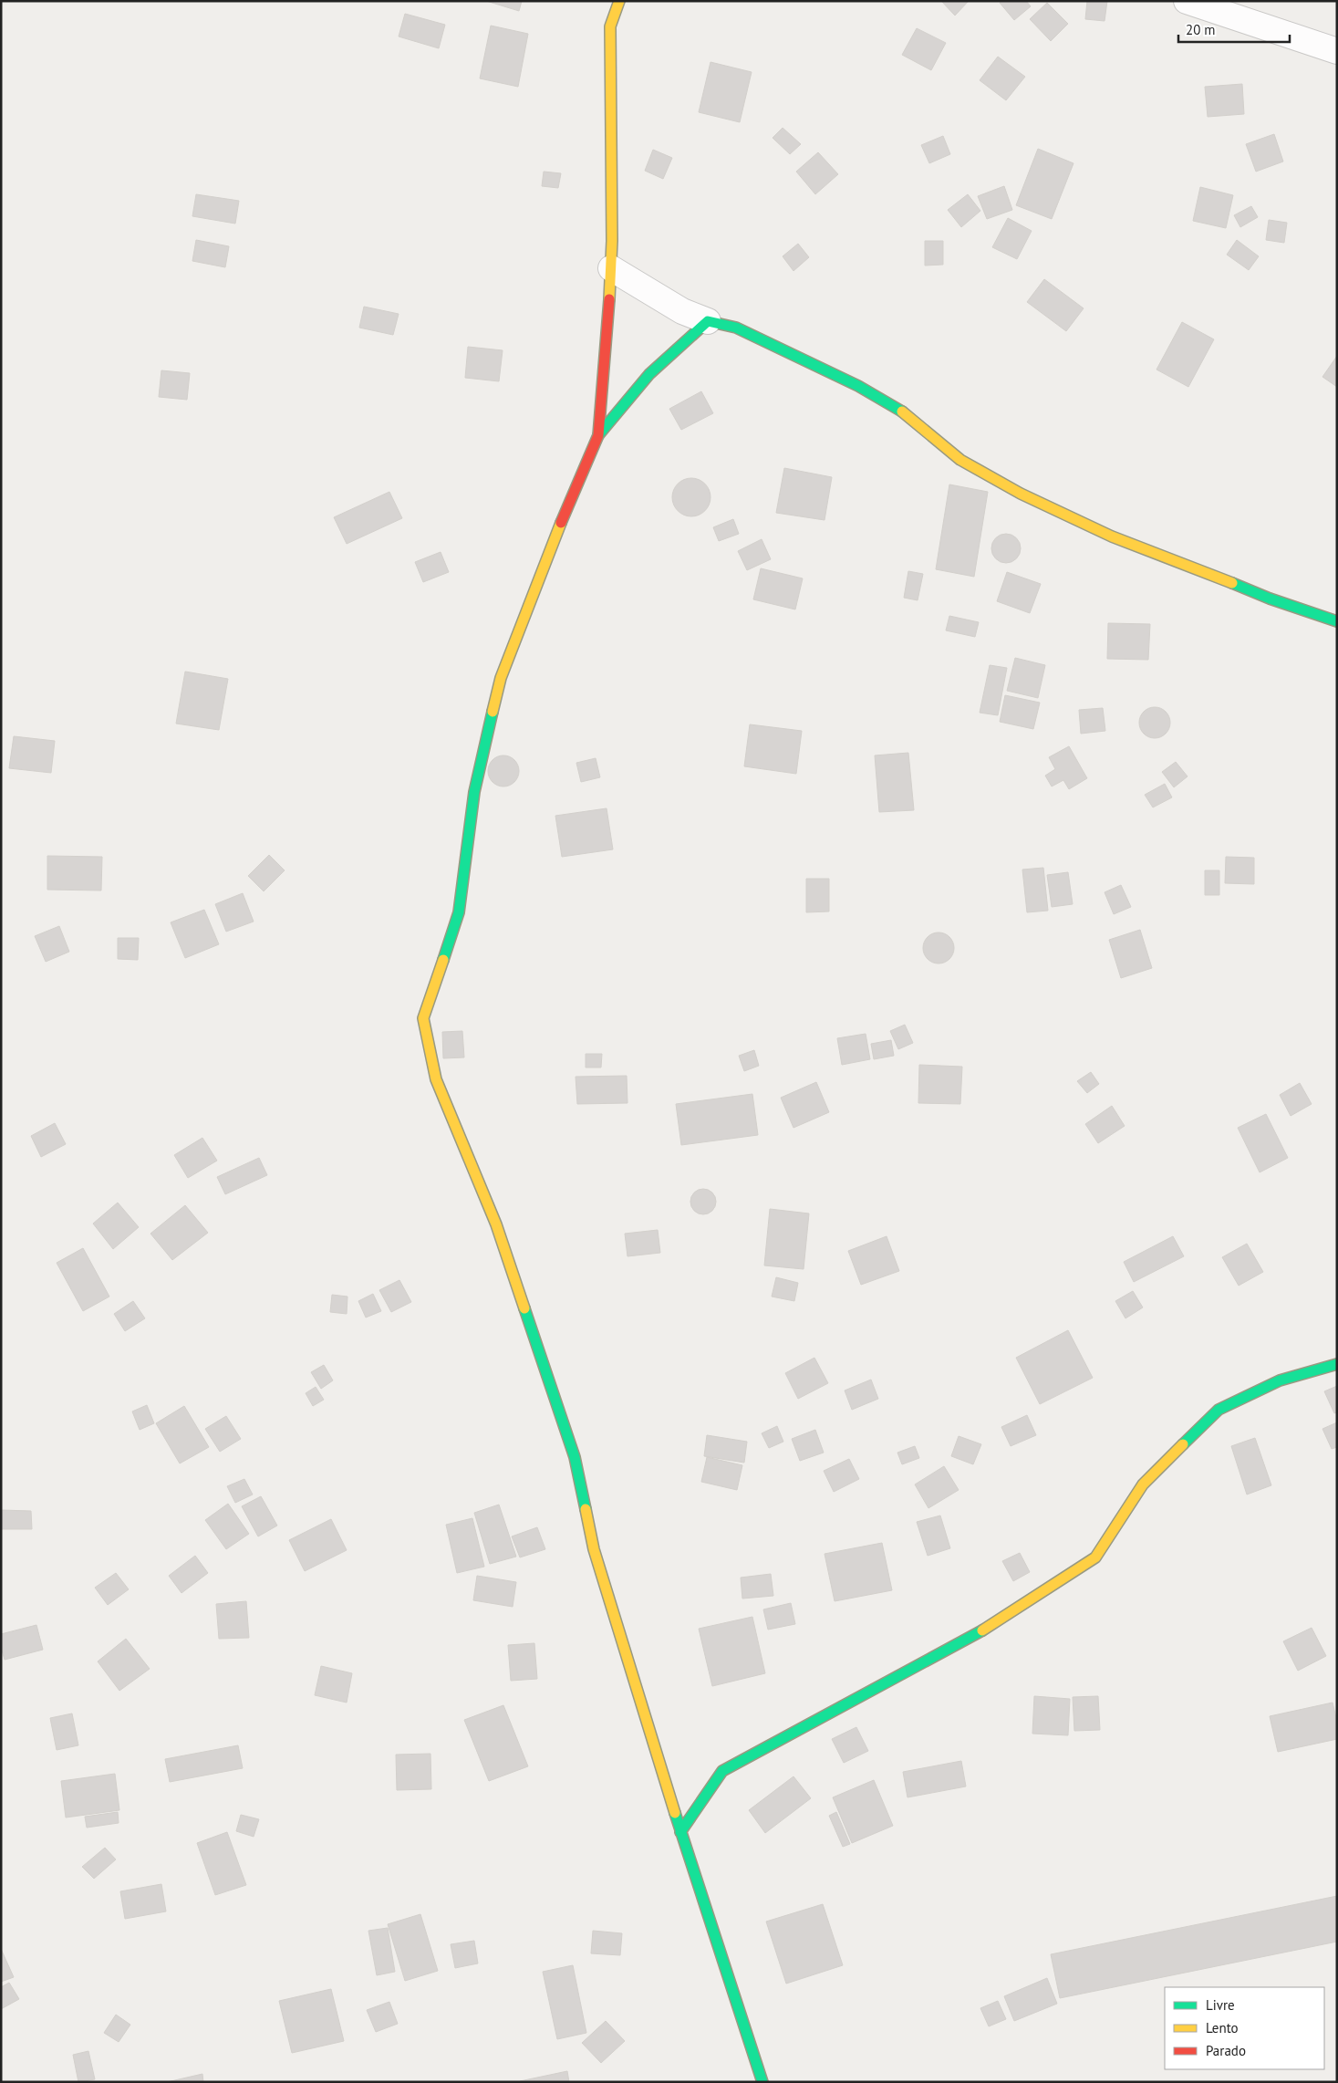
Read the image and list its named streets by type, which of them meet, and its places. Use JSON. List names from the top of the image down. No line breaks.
{"legend":["Livre","Lento","Parado"],"scale_bar":"20 m"}
